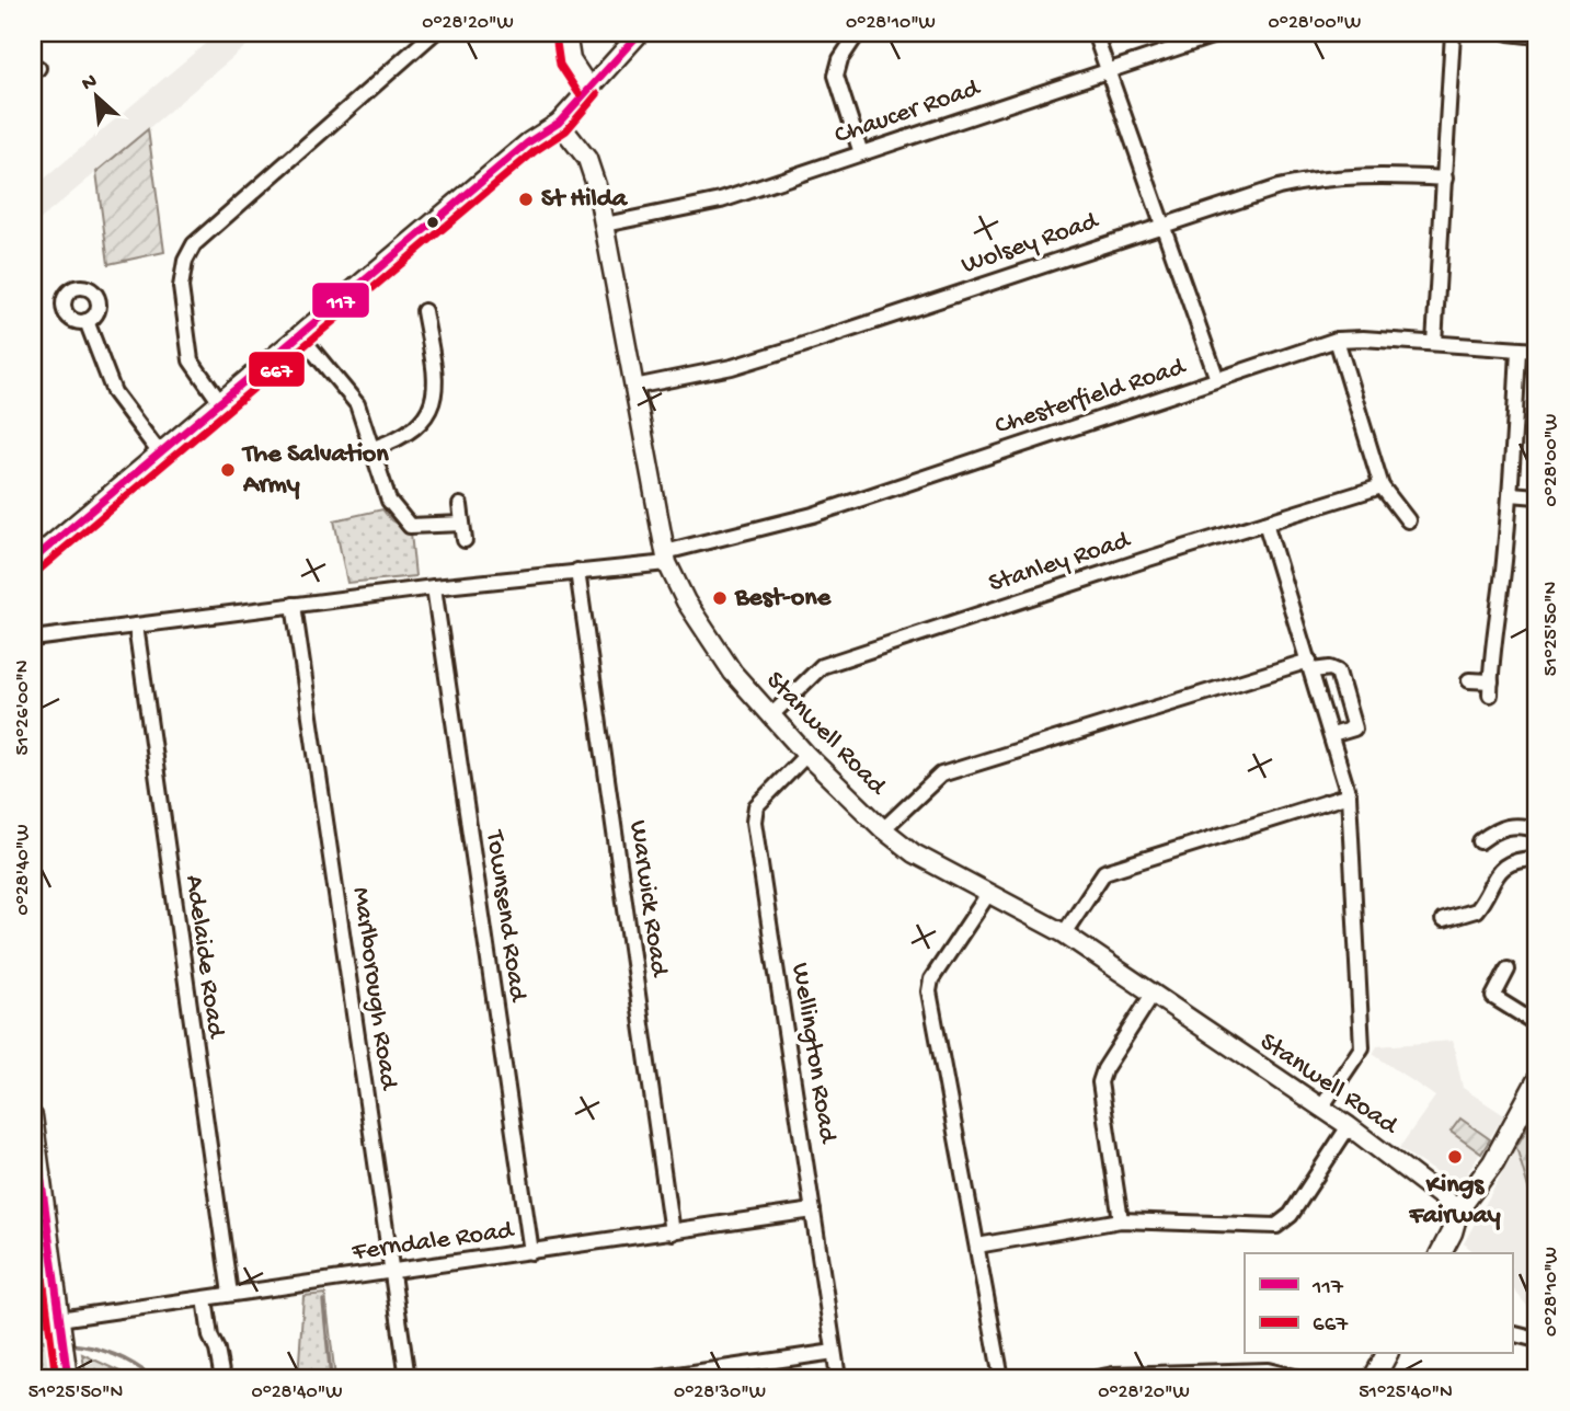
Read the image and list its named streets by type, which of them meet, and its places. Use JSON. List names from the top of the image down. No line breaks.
{"streets":{"street":["Chaucer Road","Wolsey Road","Chesterfield Road","Stanley Road","Stanwell Road","Warwick Road","Townsend Road","Adelaide Road","Marlborough Road","Wellington Road","Ferndale Road"]},"crossings":[["Chaucer Road","Stanwell Road"],["Wolsey Road","Stanwell Road"],["Chesterfield Road","Stanwell Road"],["Chesterfield Road","Warwick Road"],["Chesterfield Road","Townsend Road"],["Chesterfield Road","Adelaide Road"],["Chesterfield Road","Marlborough Road"],["Stanley Road","Stanwell Road"],["Stanwell Road","Wellington Road"],["Warwick Road","Ferndale Road"],["Townsend Road","Ferndale Road"],["Adelaide Road","Ferndale Road"],["Marlborough Road","Ferndale Road"],["Wellington Road","Ferndale Road"]],"places":["St Hilda","The Salvation Army","Best-one","Kings Fairway"],"lines":["transit line 117","transit line 667"],"legend":["117","667"],"north":"top left","coordinates":["0°28'20\"W","0°28'10\"W","0°28'00\"W","51°25'50\"N","51°26'00\"N","0°28'40\"W","0°28'30\"W","51°25'40\"N"]}
